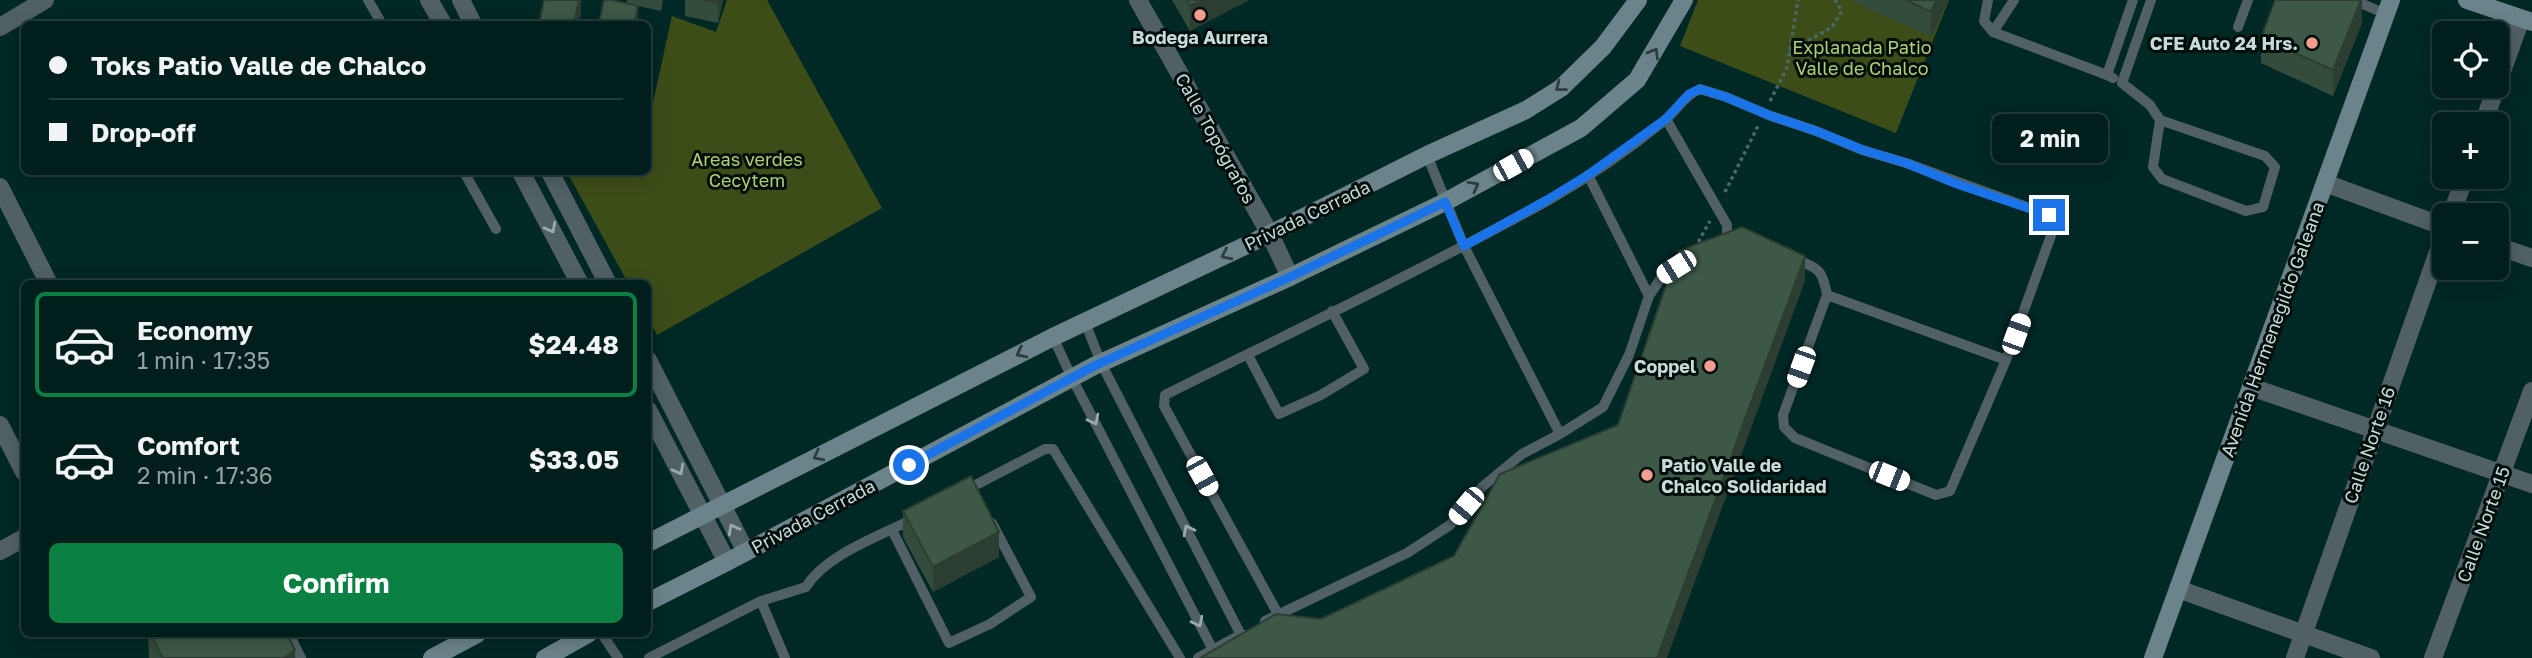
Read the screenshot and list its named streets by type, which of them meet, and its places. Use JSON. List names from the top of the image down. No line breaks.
{"streets":{"street":["Calle Topógrafos","Privada Cerrada","Avenida Hermenegildo Galeana","Calle Norte 16","Calle Norte 15"]},"crossings":[["Calle Topógrafos","Privada Cerrada"]],"parks":["Explanada Patio Valle de Chalco","Areas verdes Cecytem"],"places":["Bodega Aurrera","CFE Auto 24 Hrs.","Coppel","Patio Valle de Chalco Solidaridad"],"page":{"map_buttons":["+","−"],"banner":["Toks Patio Valle de Chalco","Drop-off"],"bubble":"2 min","list":[{"name":"Economy","note":"1 min · 17:35","value":"$24.48"},{"name":"Comfort","note":"2 min · 17:36","value":"$33.05"}],"buttons":"Confirm"}}
